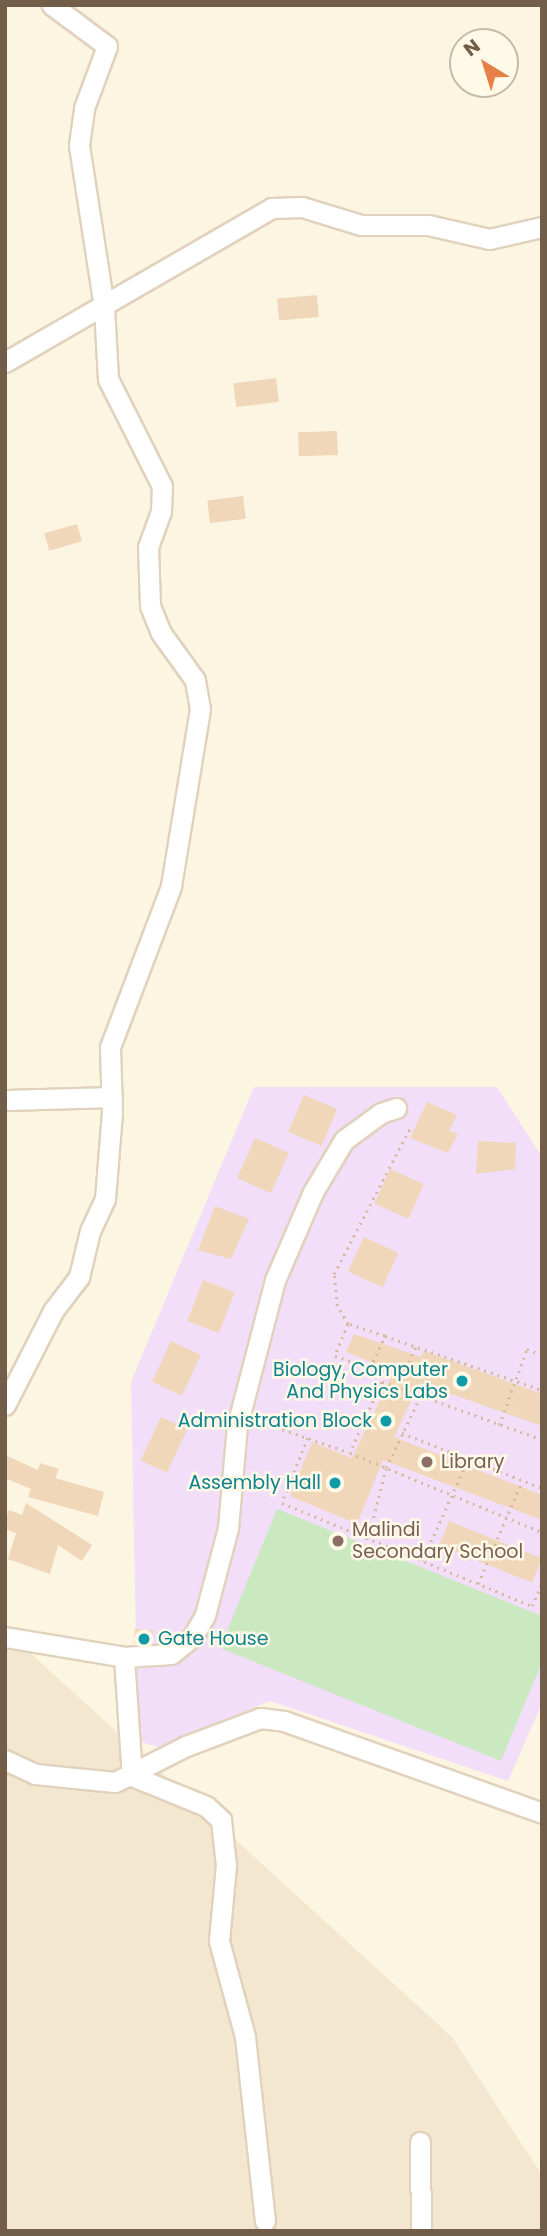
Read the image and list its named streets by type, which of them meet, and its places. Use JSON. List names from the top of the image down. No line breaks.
{"places":["Biology, Computer And Physics Labs","Administration Block","Library","Assembly Hall","Malindi Secondary School","Gate House"],"north":"top left"}
